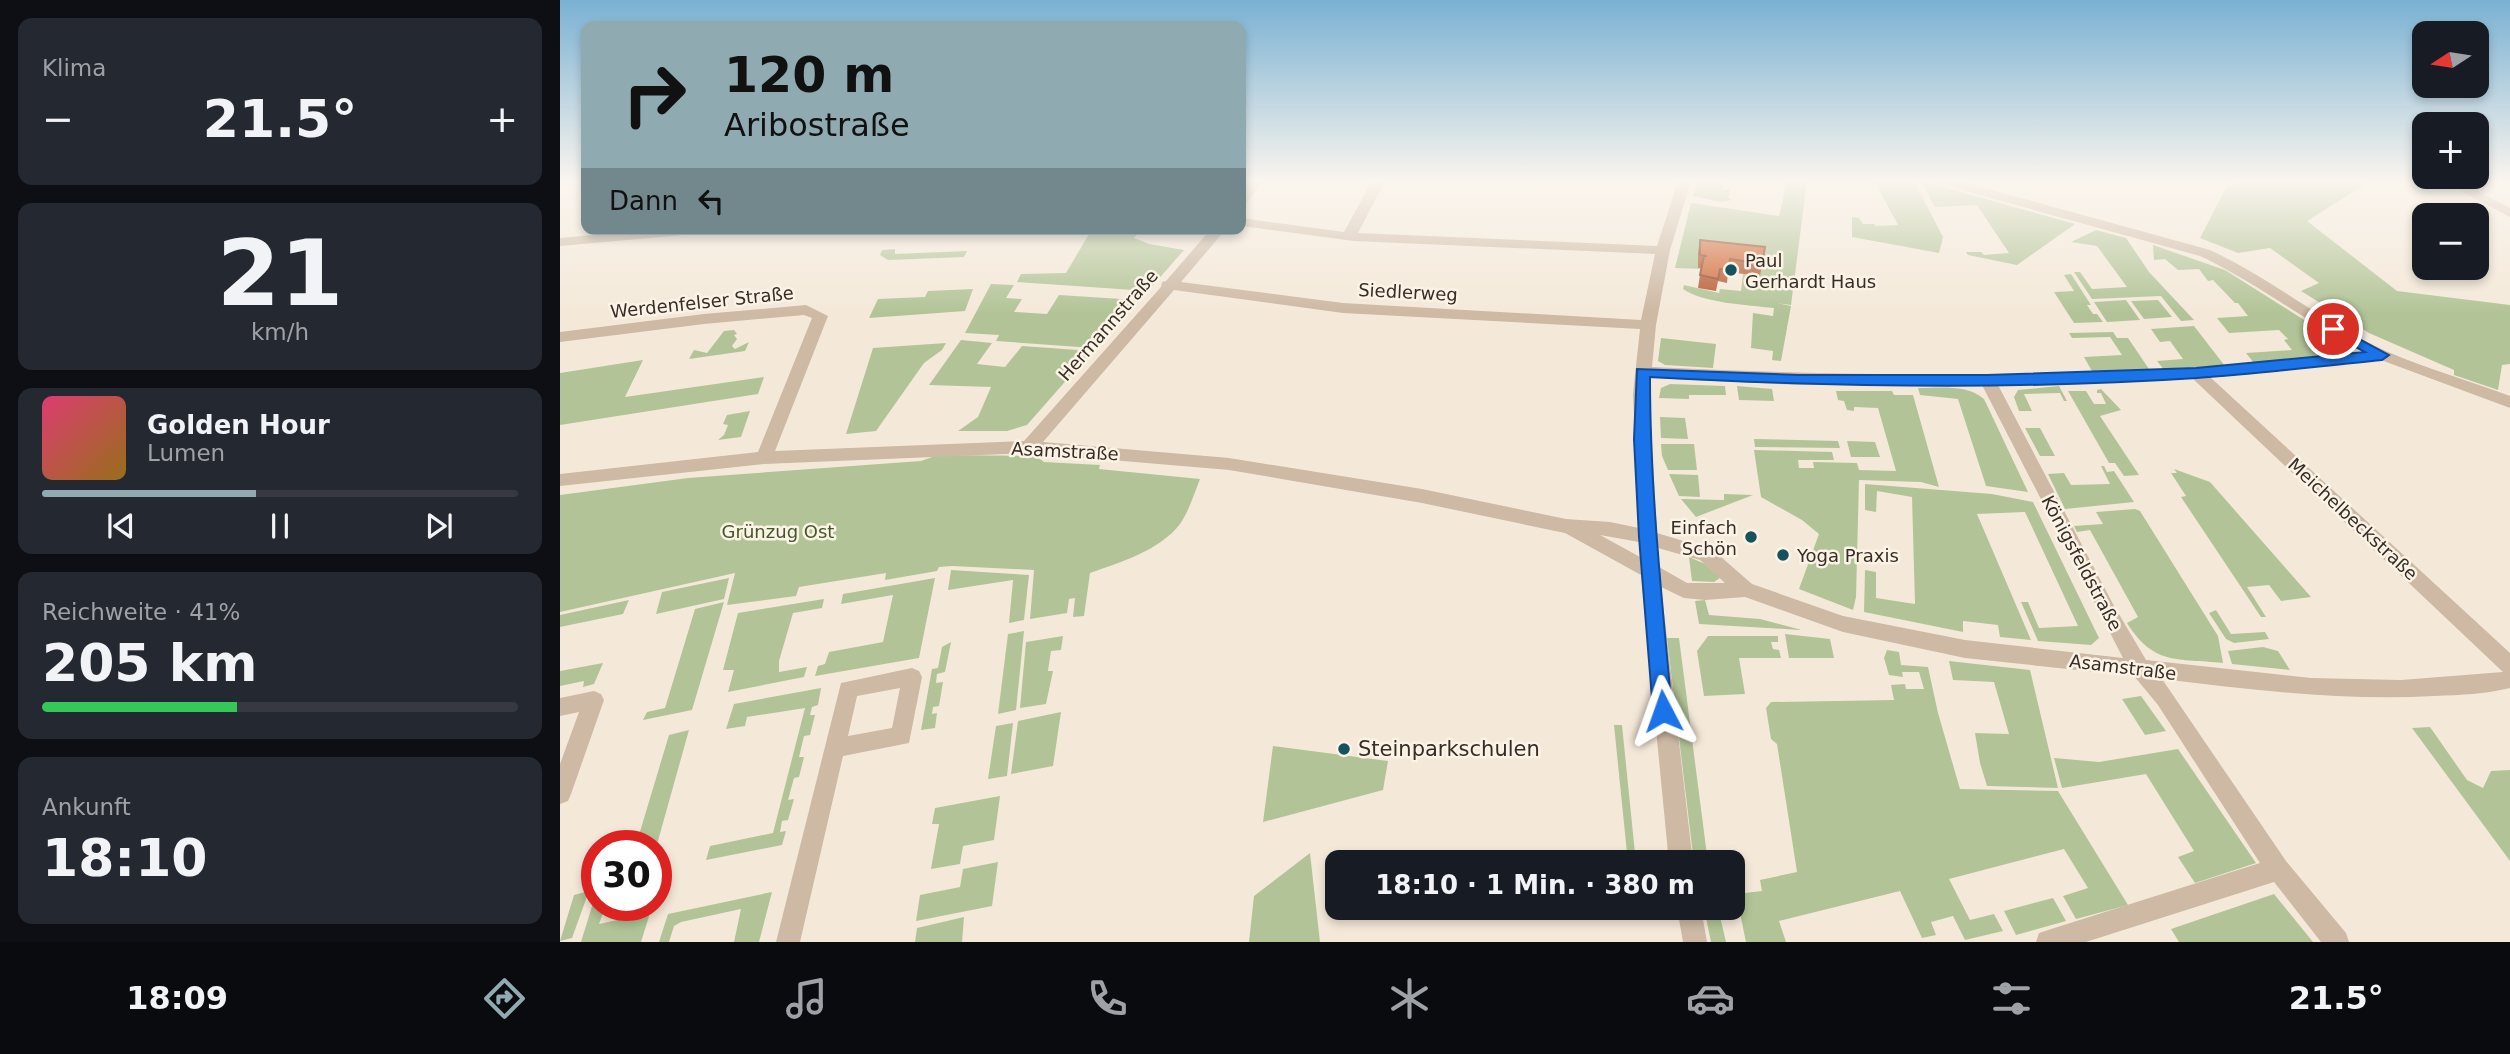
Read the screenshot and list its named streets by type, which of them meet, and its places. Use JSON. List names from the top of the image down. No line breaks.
{"streets":{"street":["Siedlerweg","Werdenfelser Straße","Hermannstraße","Asamstraße","Meichelbeckstraße","Königsfeldstraße"]},"crossings":[["Siedlerweg","Hermannstraße"],["Werdenfelser Straße","Asamstraße"],["Hermannstraße","Asamstraße"],["Asamstraße","Königsfeldstraße"]],"parks":["Grünzug Ost"],"places":["Paul Gerhardt Haus","Einfach Schön","Yoga Praxis","Steinparkschulen"],"north":"left","page":{"tile":["Klima",["21","km/h"],["Reichweite · 41%","205 km"],["Ankunft","18:10"]],"map_buttons":["+","−"],"turn":["120 m","Aribostraße"],"heat":["−","21.5°","+"],"then":"Dann","song":["Golden Hour","Lumen"],"limit":"30","trip":"18:10 · 1 Min. · 380 m","tabs":["18:09","21.5°"]}}
